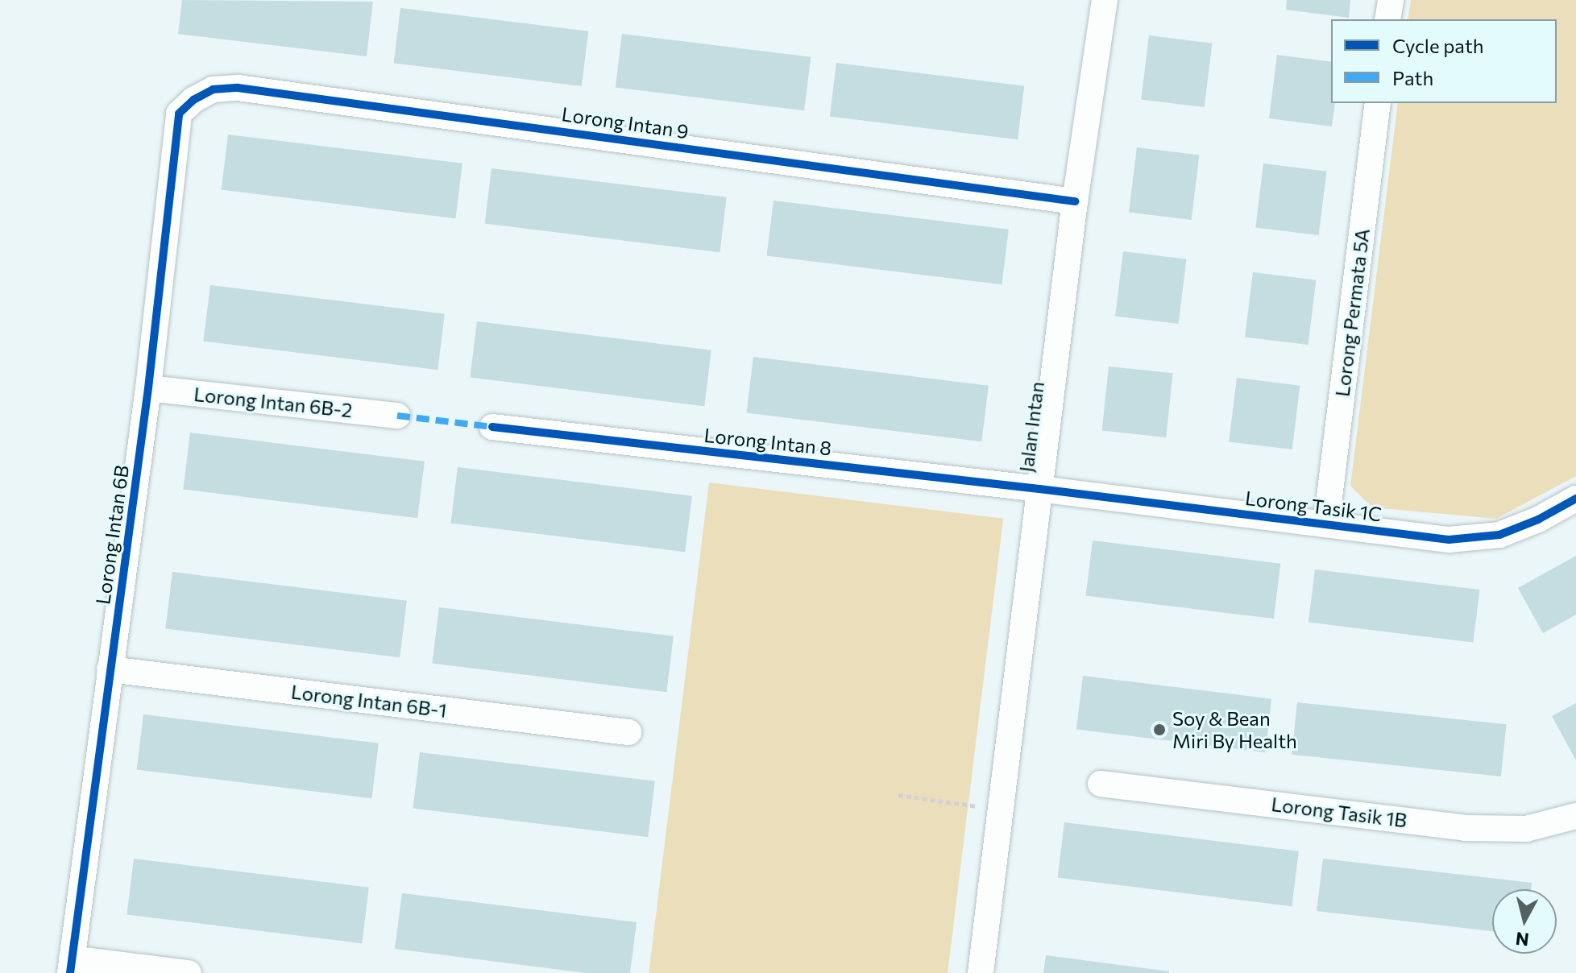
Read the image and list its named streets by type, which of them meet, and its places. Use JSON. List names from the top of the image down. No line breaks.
{"streets":{"street":["Lorong Intan 9","Lorong Permata 5A","Lorong Intan 6B-2","Jalan Intan","Lorong Intan 8","Lorong Tasik 1C","Lorong Intan 6B","Lorong Intan 6B-1","Lorong Tasik 1B"]},"crossings":[["Lorong Intan 9","Jalan Intan"],["Lorong Intan 9","Lorong Intan 6B"],["Lorong Permata 5A","Lorong Tasik 1C"],["Lorong Intan 6B-2","Lorong Intan 6B"],["Jalan Intan","Lorong Intan 8"],["Jalan Intan","Lorong Tasik 1C"],["Lorong Intan 8","Lorong Tasik 1C"],["Lorong Intan 6B","Lorong Intan 6B-1"]],"places":["Soy & Bean Miri By Health"],"legend":["Cycle path","Path"],"north":"bottom"}
